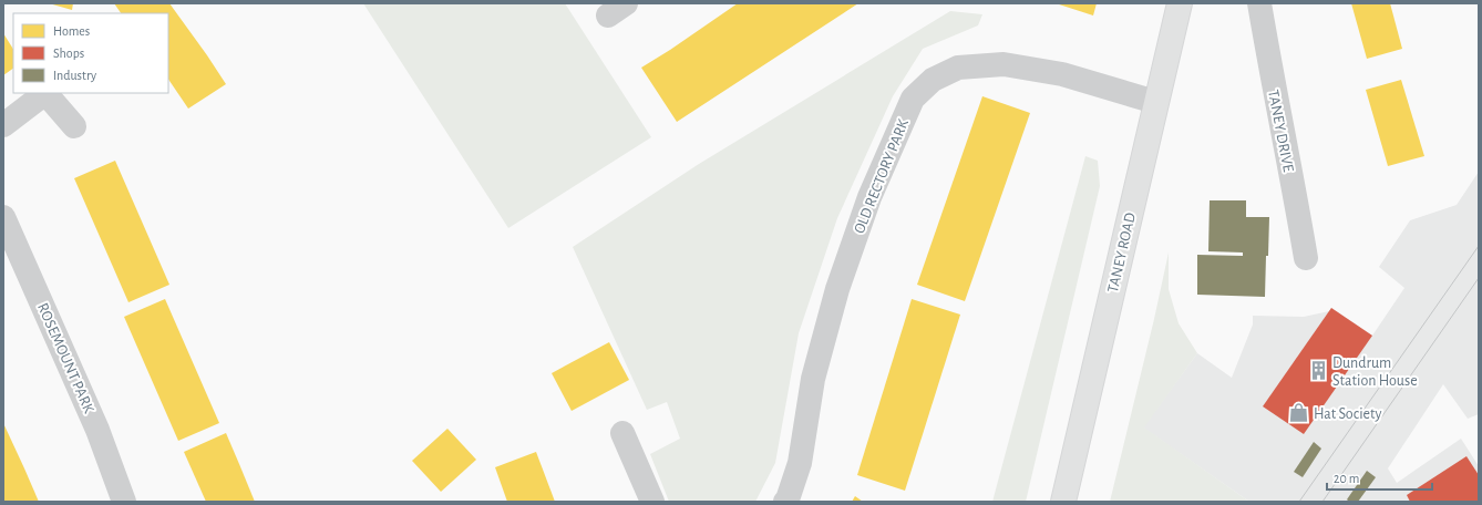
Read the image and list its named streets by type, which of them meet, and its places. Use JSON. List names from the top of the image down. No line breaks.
{"streets":{"main road":["TANEY ROAD"],"street":["TANEY DRIVE","OLD RECTORY PARK","ROSEMOUNT PARK"]},"crossings":[["OLD RECTORY PARK","TANEY ROAD"]],"places":{"building":["Dundrum Station House"],"shop":["Hat Society"]},"legend":["Homes","Shops","Industry"],"scale_bar":"20 m"}
